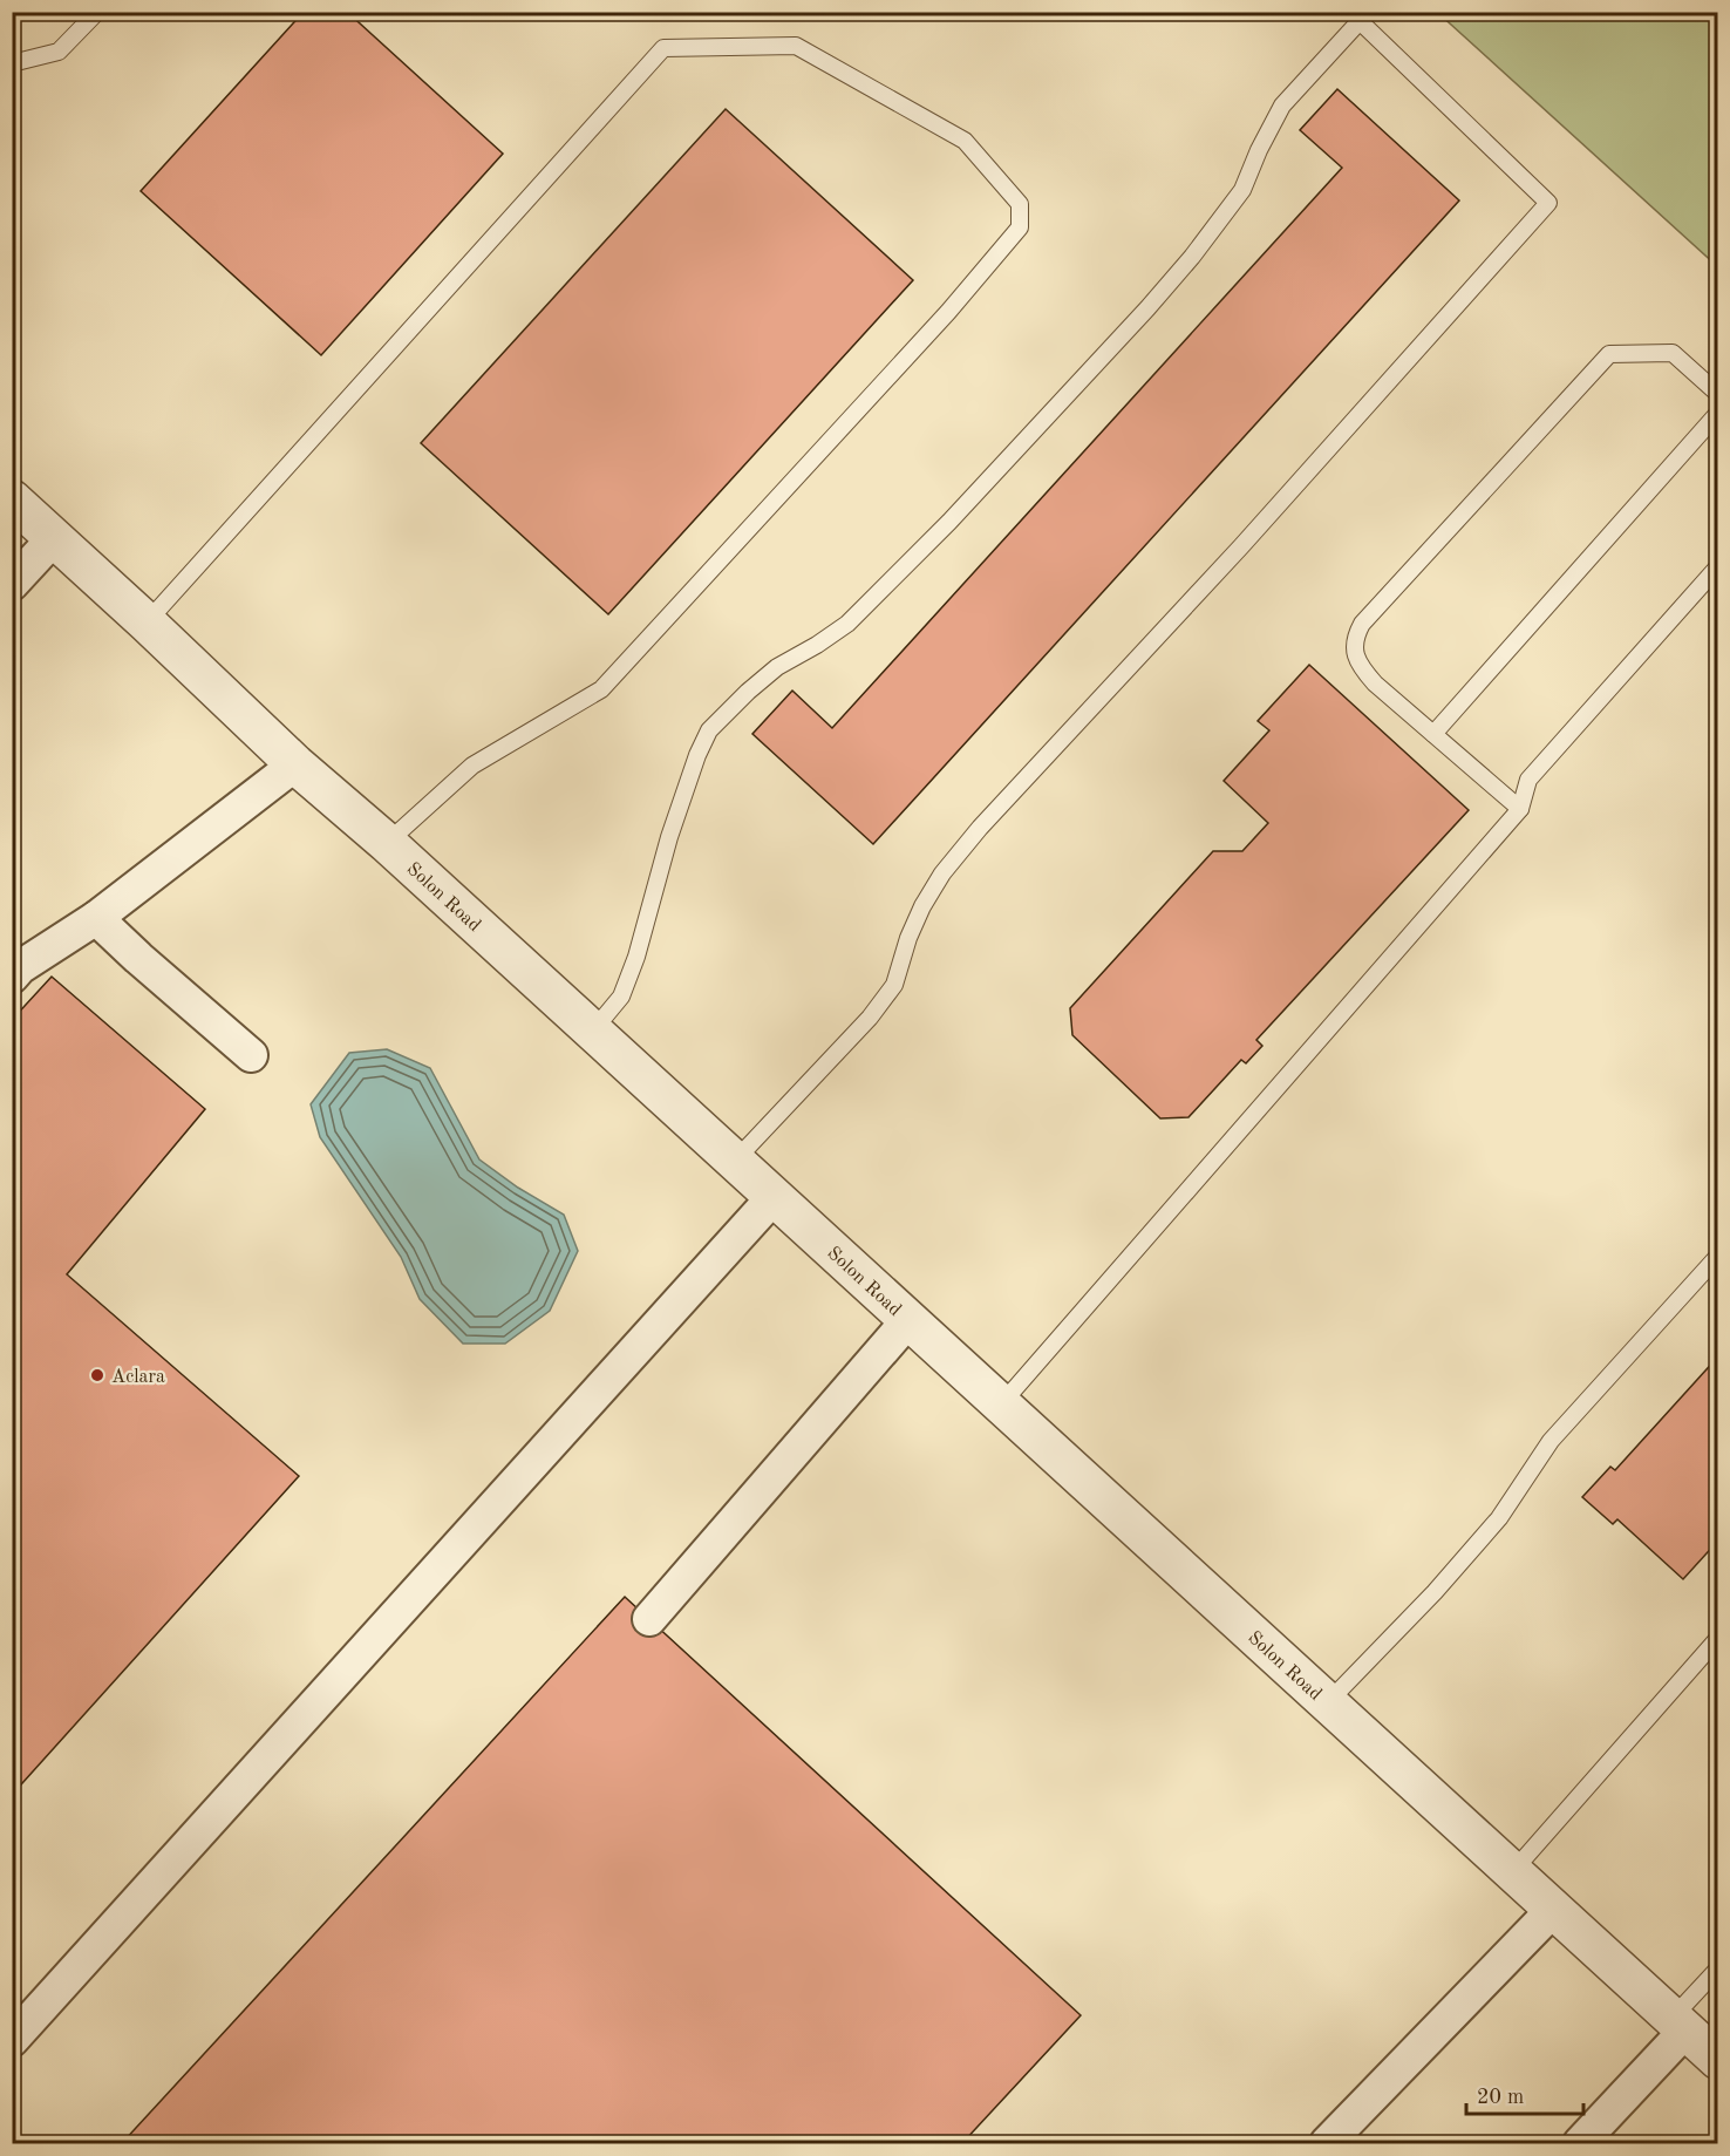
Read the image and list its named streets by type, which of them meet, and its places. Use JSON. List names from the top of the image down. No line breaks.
{"streets":{"street":["Solon Road"]},"places":["Aclara"],"scale_bar":"20 m"}
